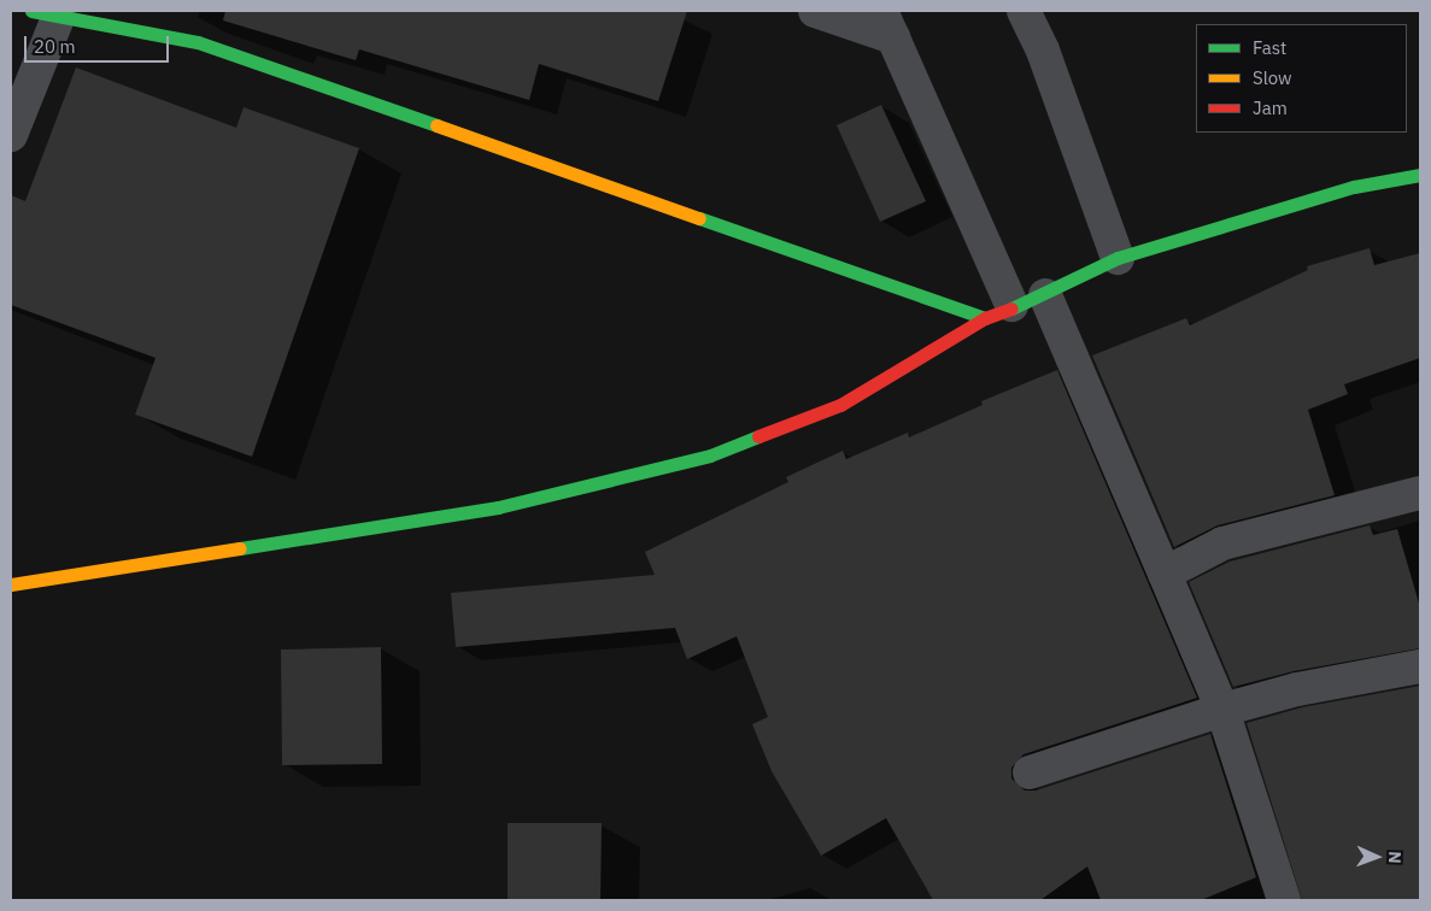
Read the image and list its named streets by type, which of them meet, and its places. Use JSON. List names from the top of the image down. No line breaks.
{"legend":["Fast","Slow","Jam"],"scale_bar":"20 m","north":"right"}
